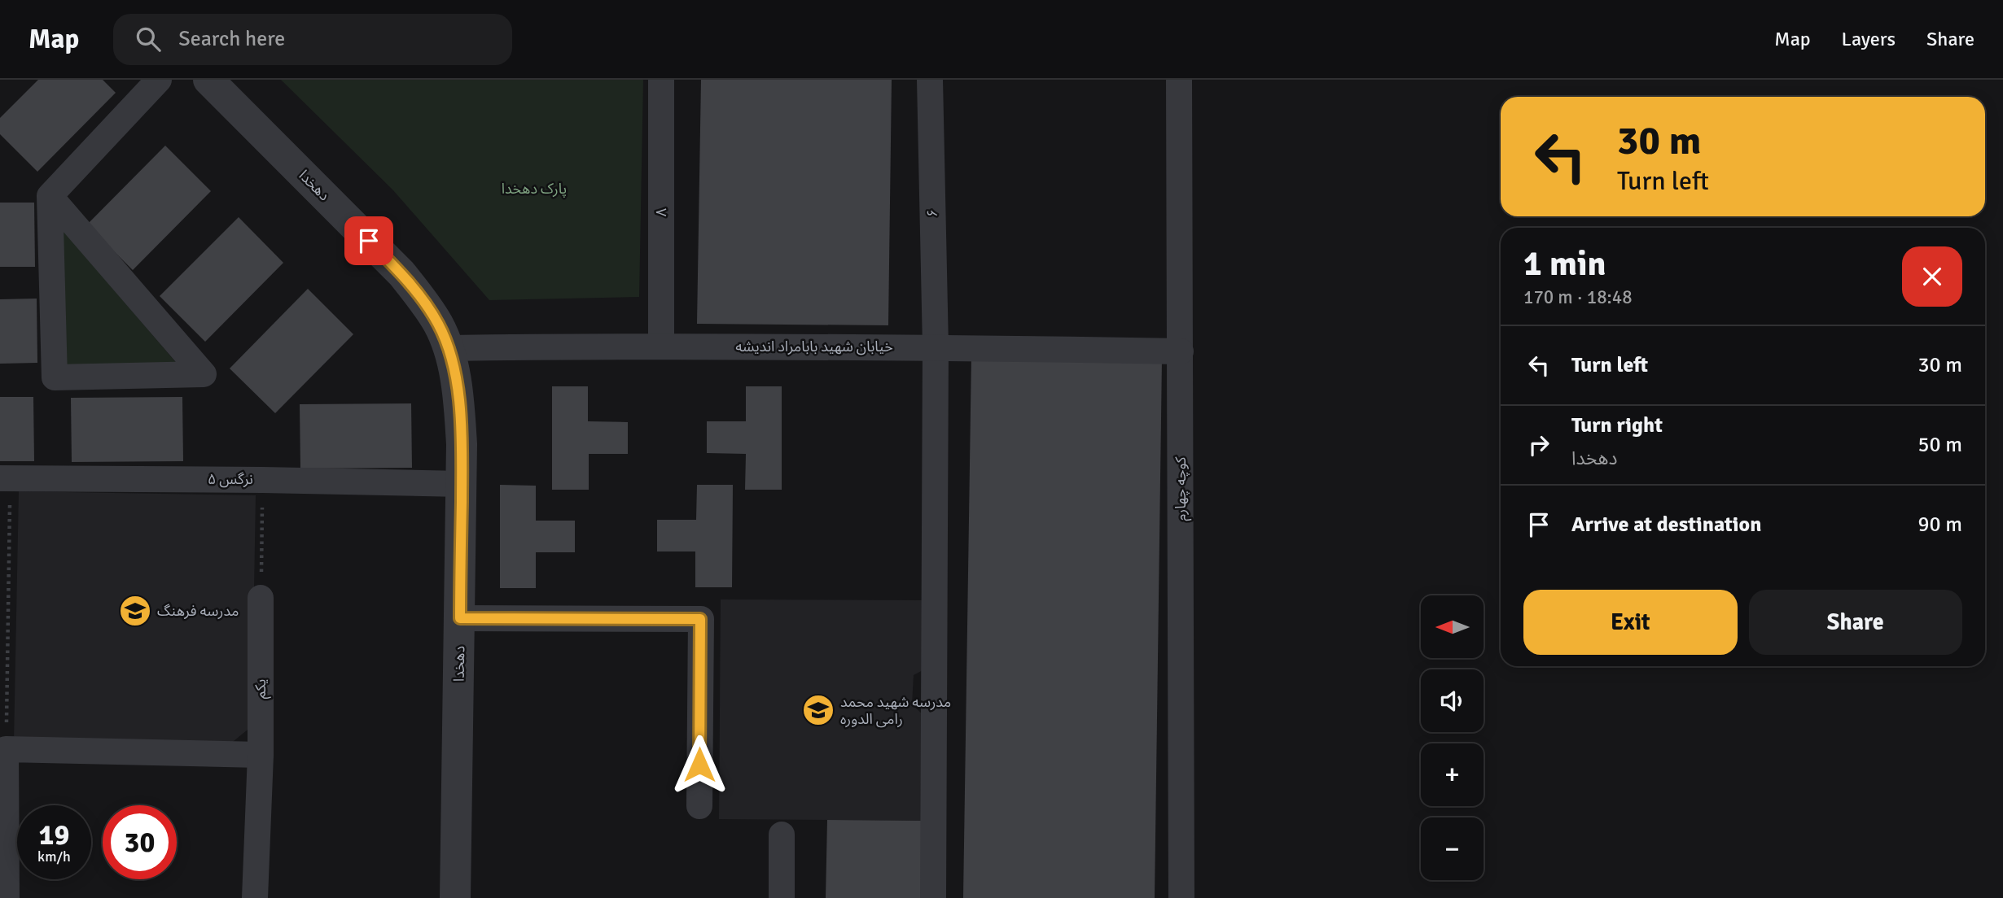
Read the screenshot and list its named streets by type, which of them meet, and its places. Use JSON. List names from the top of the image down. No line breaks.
{"streets":{"street":["دهخدا","۸","۶","خیابان شهید بابامراد اندیشه","نرگس ۵","کوچه چهارم","یکم"]},"crossings":[["دهخدا","خیابان شهید بابامراد اندیشه"],["دهخدا","نرگس ۵"],["۸","خیابان شهید بابامراد اندیشه"],["۶","خیابان شهید بابامراد اندیشه"],["خیابان شهید بابامراد اندیشه","کوچه چهارم"]],"parks":["پارک دهخدا"],"places":{"school or university":["مدرسه فرهنگ","مدرسه شهید محمد رامی الدوره"]},"north":"left","page":{"header":"Map","search":"Search here","nav":["Map","Layers","Share"],"turn":["30 m","Turn left"],"heading":["1 min","170 m · 18:48"],"list":[{"name":"Turn left","value":"30 m"},{"name":"Turn right","note":"دهخدا","value":"50 m"},{"name":"Arrive at destination","value":"90 m"}],"buttons":["Exit","Share"],"map_buttons":["+","−"],"speed":"19 km/h","limit":"30"}}
